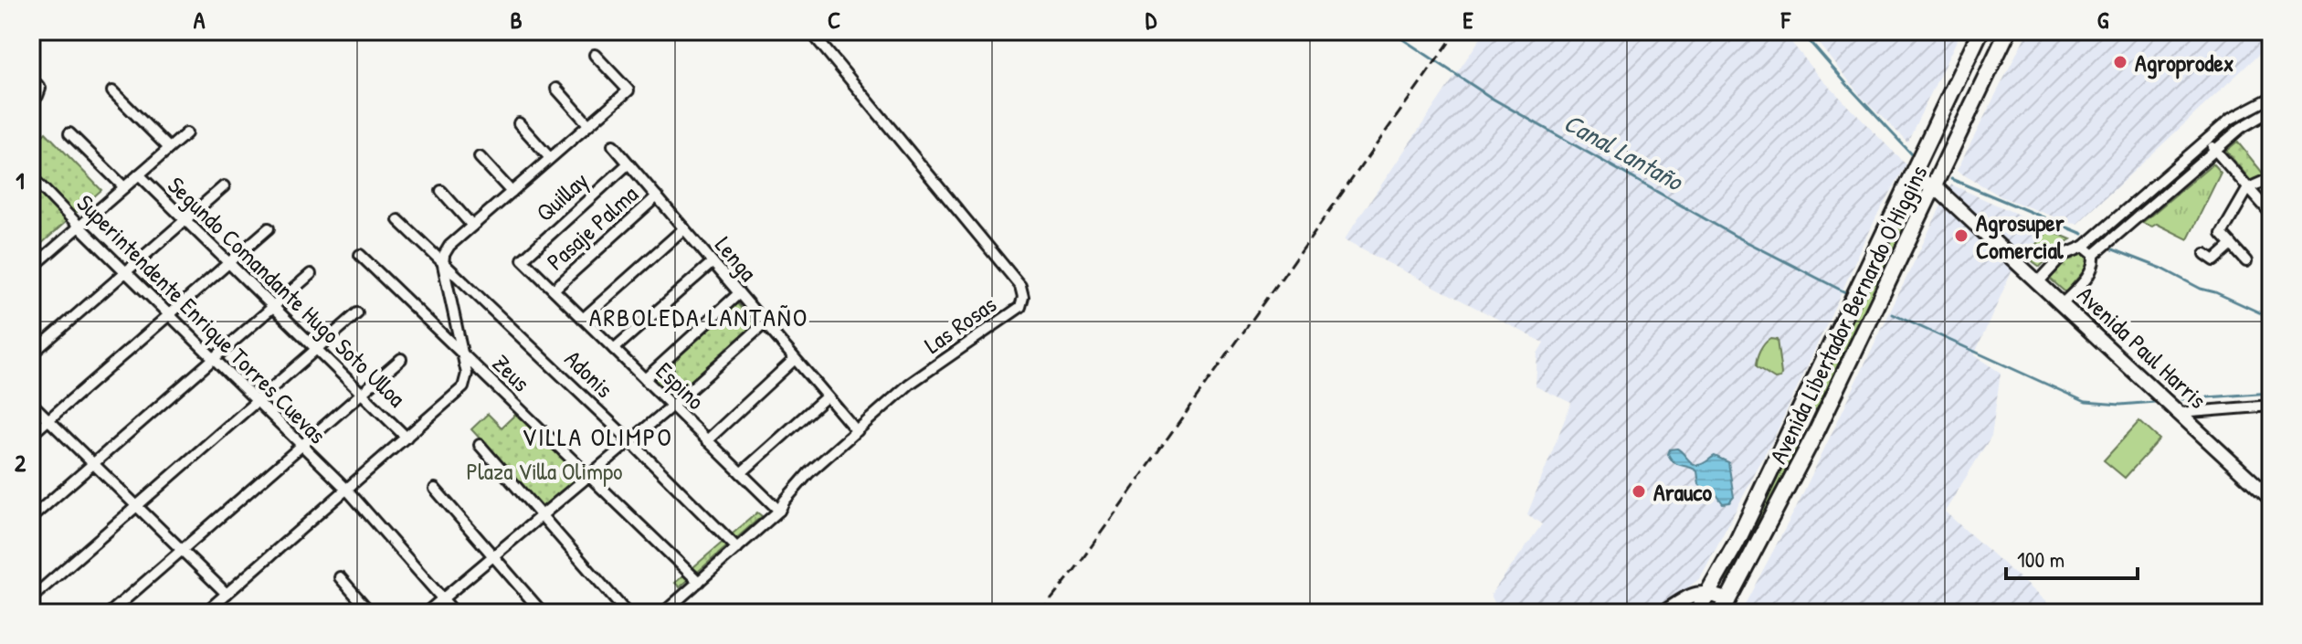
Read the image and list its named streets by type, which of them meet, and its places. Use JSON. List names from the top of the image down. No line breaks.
{"streets":{"main road":["Avenida Libertador Bernardo O'Higgins","Avenida Paul Harris"],"street":["Quillay","Pasaje Palma","Lenga","Segundo Comandante Hugo Soto Ulloa","Superintendente Enrique Torres Cuevas","Las Rosas","Zeus","Adonis","Espino"]},"crossings":[["Quillay","Lenga"],["Quillay","Espino"],["Pasaje Palma","Lenga"],["Pasaje Palma","Espino"],["Lenga","Las Rosas"],["Avenida Libertador Bernardo O'Higgins","Avenida Paul Harris"],["Las Rosas","Zeus"],["Las Rosas","Adonis"],["Las Rosas","Espino"]],"districts":["ARBOLEDA LANTAÑO","VILLA OLIMPO"],"water":["Canal Lantaño"],"parks":["Plaza Villa Olimpo"],"places":["Agroprodex","Agrosuper Comercial","Arauco"],"scale_bar":"100 m","grid":{"columns":["A","B","C","D","E","F","G"],"rows":["1","2"]}}
